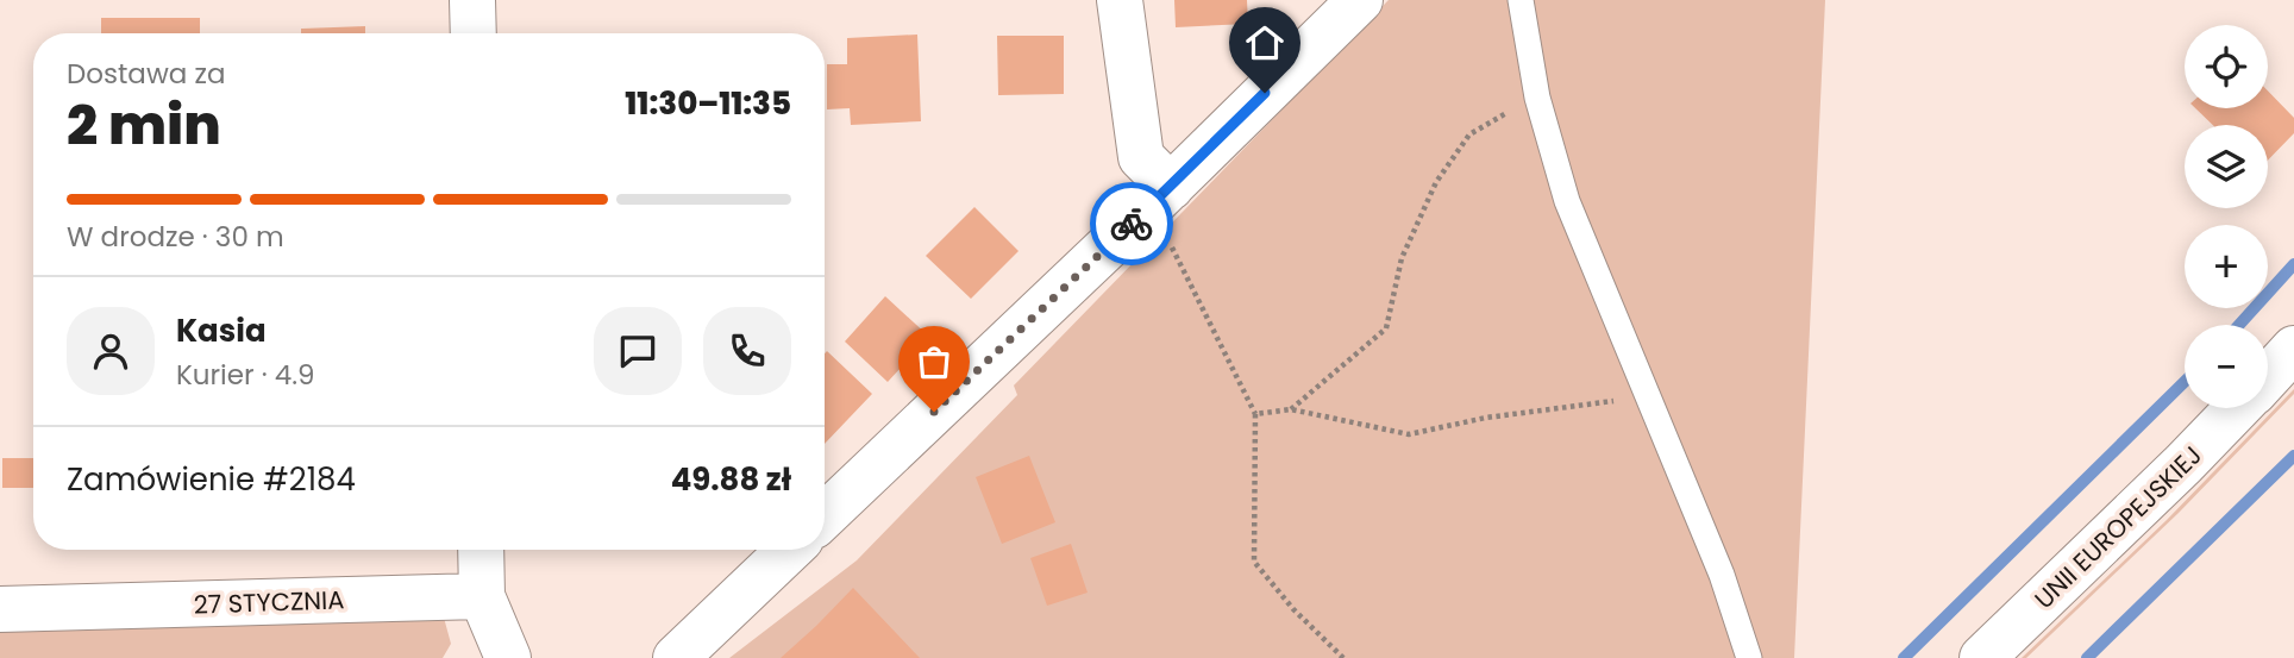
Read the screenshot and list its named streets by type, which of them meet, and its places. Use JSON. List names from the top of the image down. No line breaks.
{"streets":{"street":["UNII EUROPEJSKIEJ","27 STYCZNIA"]},"page":{"map_buttons":["+","−"],"heading":["2 min","Dostawa za","11:30–11:35"],"panel":["Kasia","Kurier · 4.9","Zamówienie #2184","49.88 zł"],"bar":"W drodze · 30 m"}}
